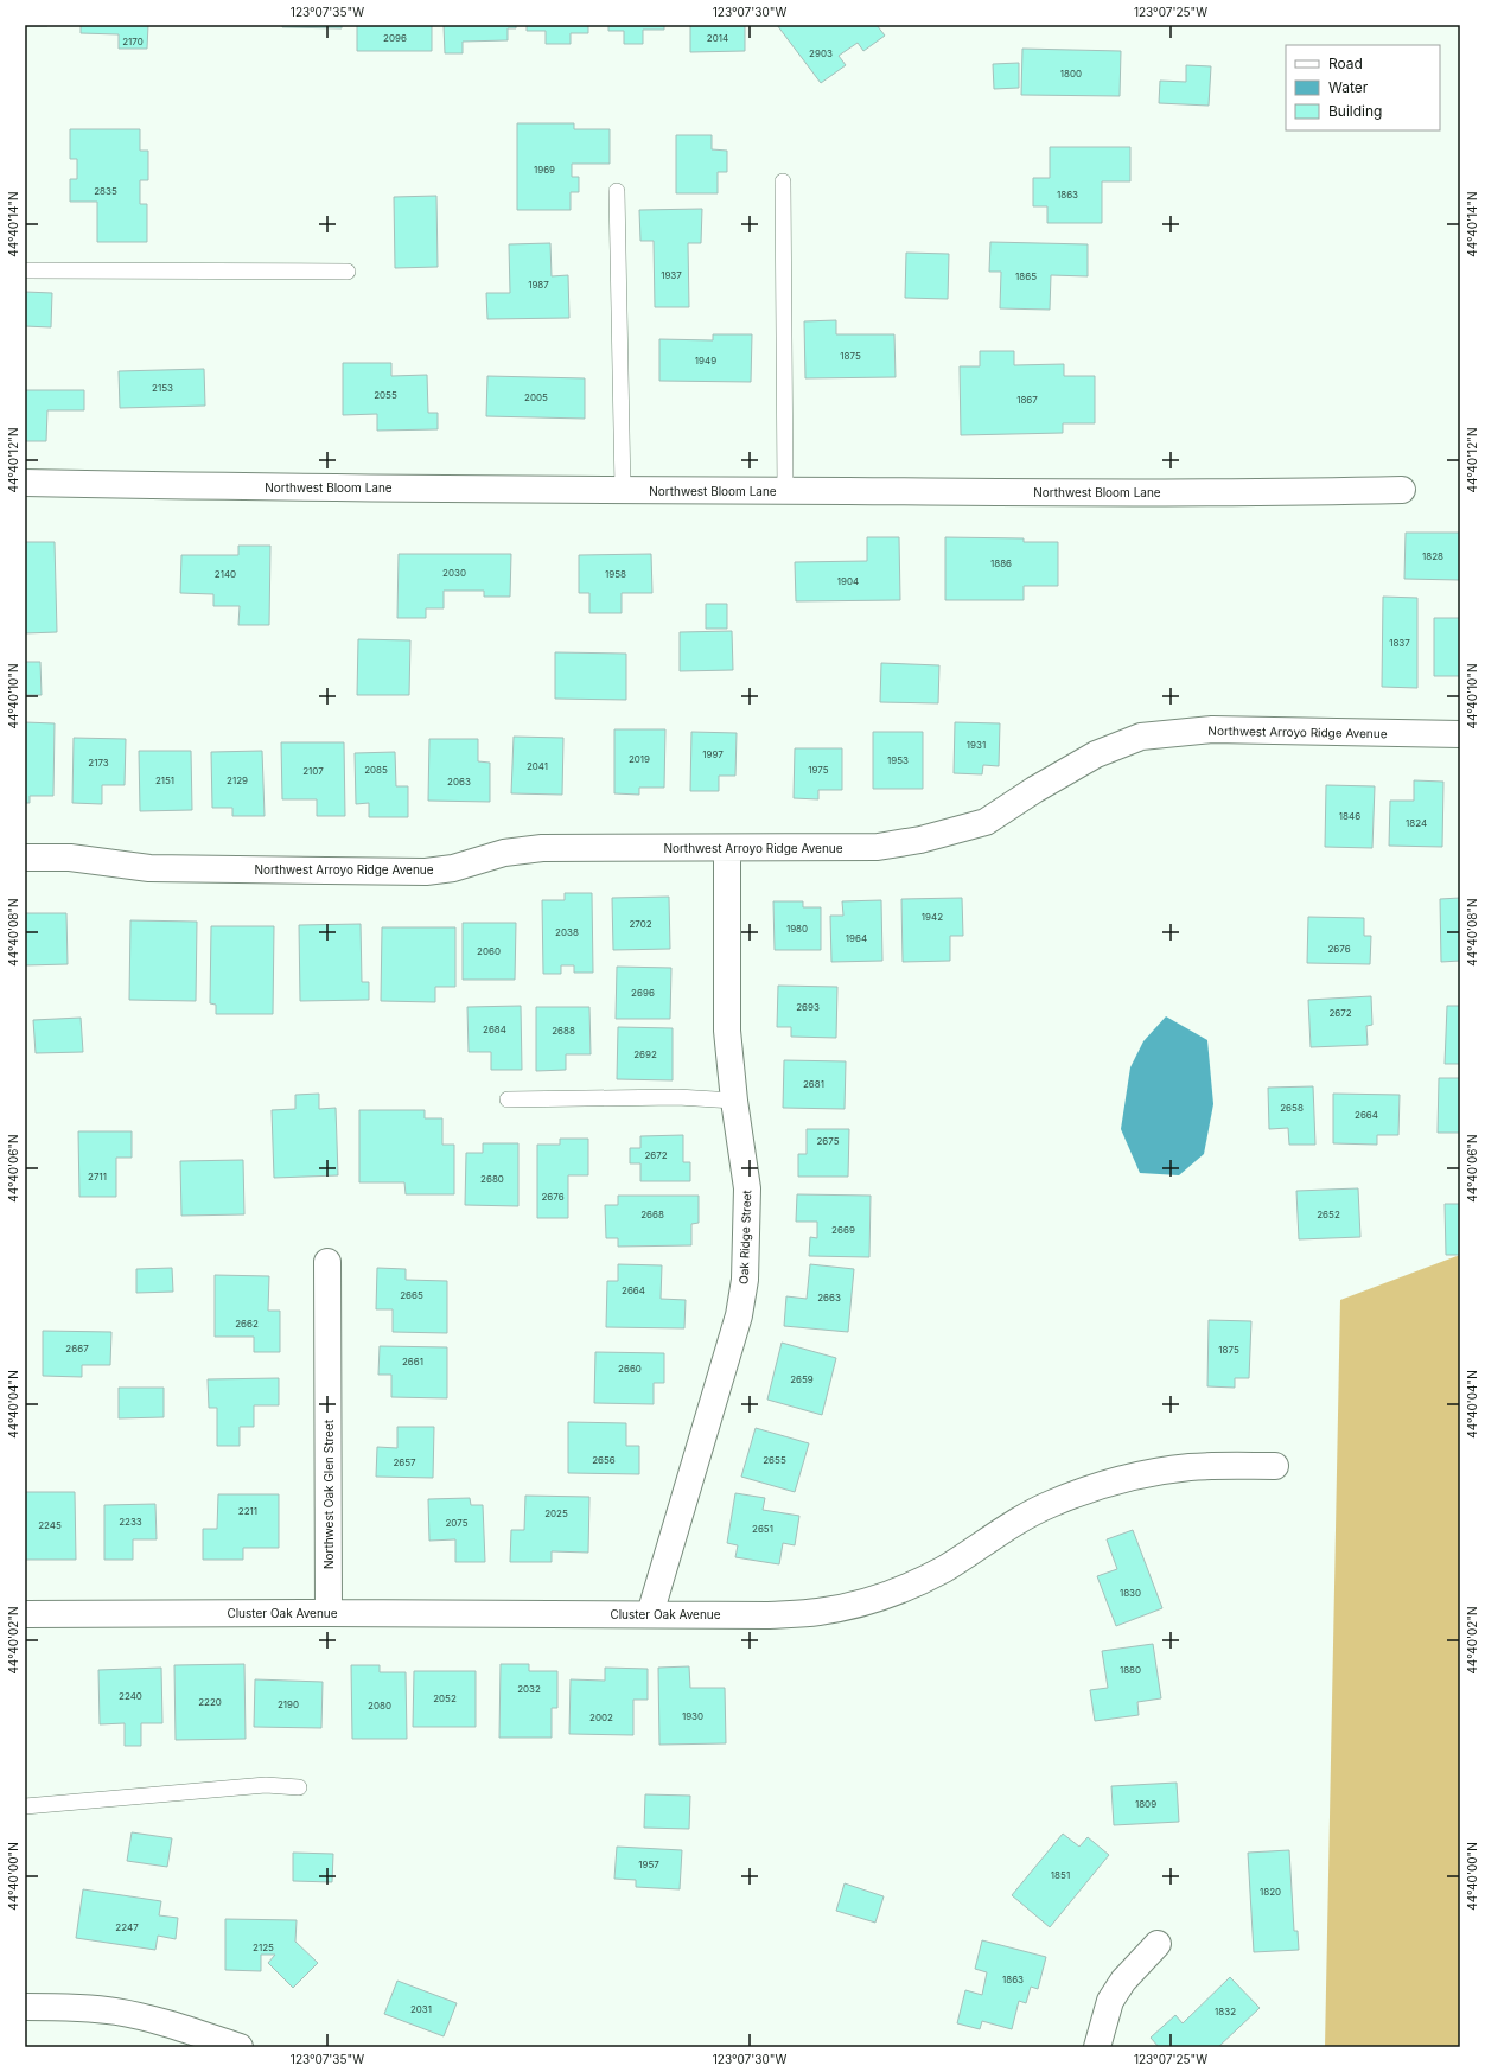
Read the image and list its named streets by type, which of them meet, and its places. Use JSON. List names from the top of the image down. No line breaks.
{"streets":{"street":["Northwest Bloom Lane","Northwest Arroyo Ridge Avenue","Oak Ridge Street","Northwest Oak Glen Street","Cluster Oak Avenue"]},"crossings":[["Northwest Arroyo Ridge Avenue","Oak Ridge Street"],["Oak Ridge Street","Cluster Oak Avenue"],["Northwest Oak Glen Street","Cluster Oak Avenue"]],"house_numbers":["2096","2014","2170","2903","1800","1969","2835","1863","1937","1865","1987","1875","1949","2153","2055","2005","1867","1828","1886","2030","2140","1958","1904","1837","1931","1997","2019","1953","2173","2041","2085","1975","2107","2151","2129","2063","1846","1824","1942","2702","1980","2038","1964","2676","2060","2696","2693","2672","2684","2688","2692","2681","2658","2664","2675","2672","2711","2680","2676","2668","2652","2669","2664","2665","2663","2662","2667","1875","2661","2660","2659","2656","2655","2657","2211","2025","2233","2075","2245","2651","1830","1880","2032","2240","2052","2220","2190","2080","1930","2002","1809","1957","1851","1820","2247","2125","1863","2031","1832"],"legend":["Road","Water","Building"],"coordinates":["123°07'35\"W","123°07'30\"W","123°07'25\"W","44°40'14\"N","44°40'12\"N","44°40'10\"N","44°40'08\"N","44°40'06\"N","44°40'04\"N","44°40'02\"N","44°40'00\"N"]}
